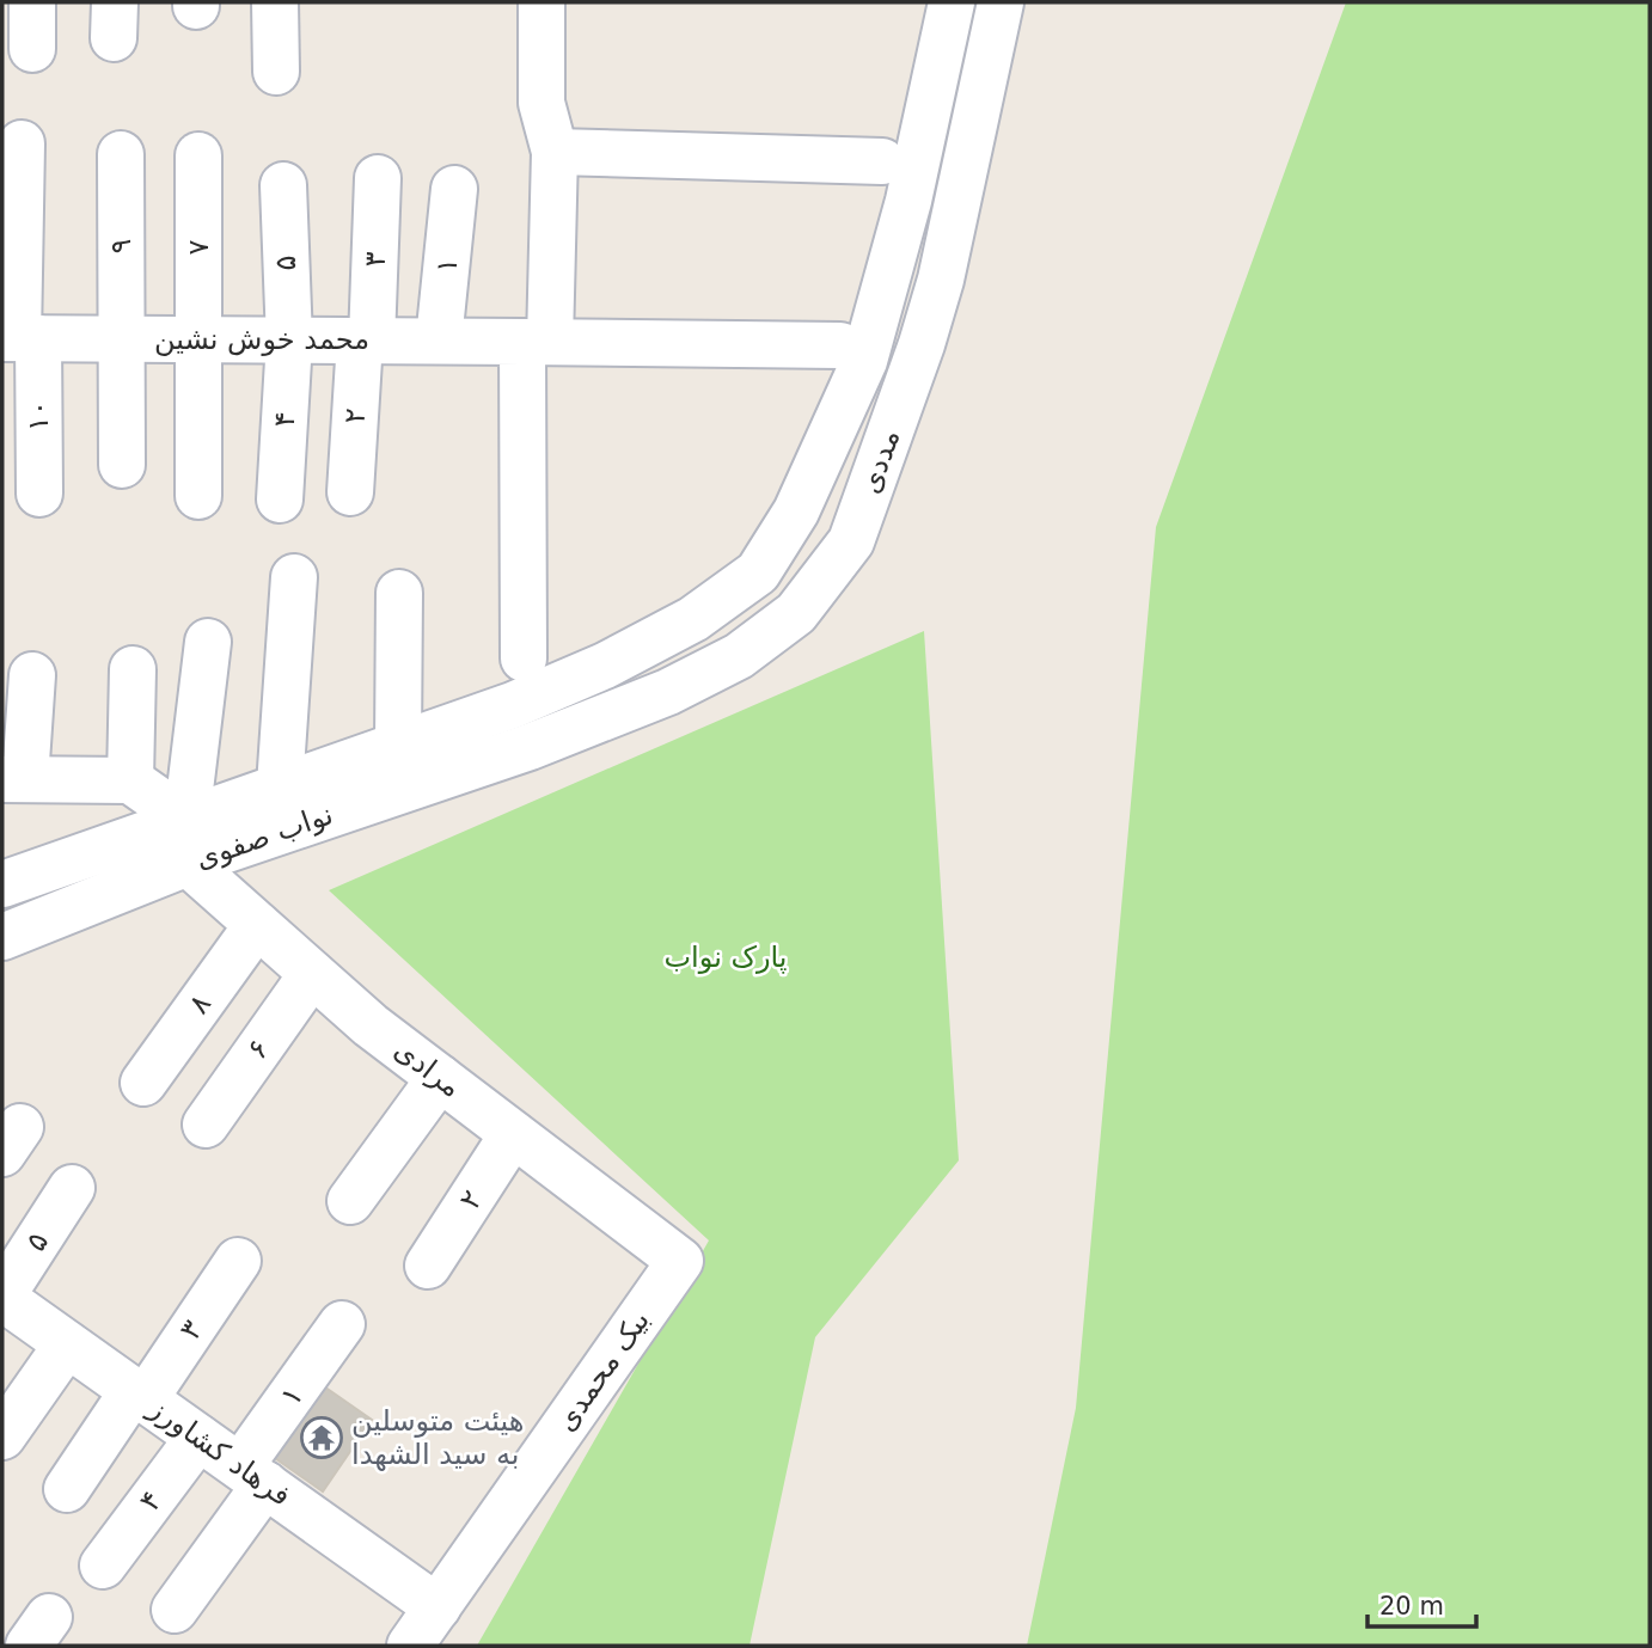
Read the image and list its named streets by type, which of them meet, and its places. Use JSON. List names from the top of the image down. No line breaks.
{"streets":{"street":["۹","۷","۳","۵","۱","محمد خوش نشین","۱۰","۲","۴","مددی","نواب صفوی","۸","۶","مرادی","بیک محمدی","فرهاد کشاورز"]},"crossings":[["۹","محمد خوش نشین"],["۷","محمد خوش نشین"],["۳","محمد خوش نشین"],["۳","۲"],["۳","فرهاد کشاورز"],["۵","محمد خوش نشین"],["۵","۴"],["۵","فرهاد کشاورز"],["۱","محمد خوش نشین"],["۱","فرهاد کشاورز"],["محمد خوش نشین","۱۰"],["محمد خوش نشین","۲"],["محمد خوش نشین","۴"],["۲","مرادی"],["۴","فرهاد کشاورز"],["مددی","نواب صفوی"],["نواب صفوی","مرادی"],["۸","مرادی"],["۶","مرادی"],["مرادی","بیک محمدی"],["بیک محمدی","فرهاد کشاورز"]],"parks":["پارک نواب"],"places":{"temple":["هیئت متوسلین به سید الشهدا"]},"scale_bar":"20 m"}
